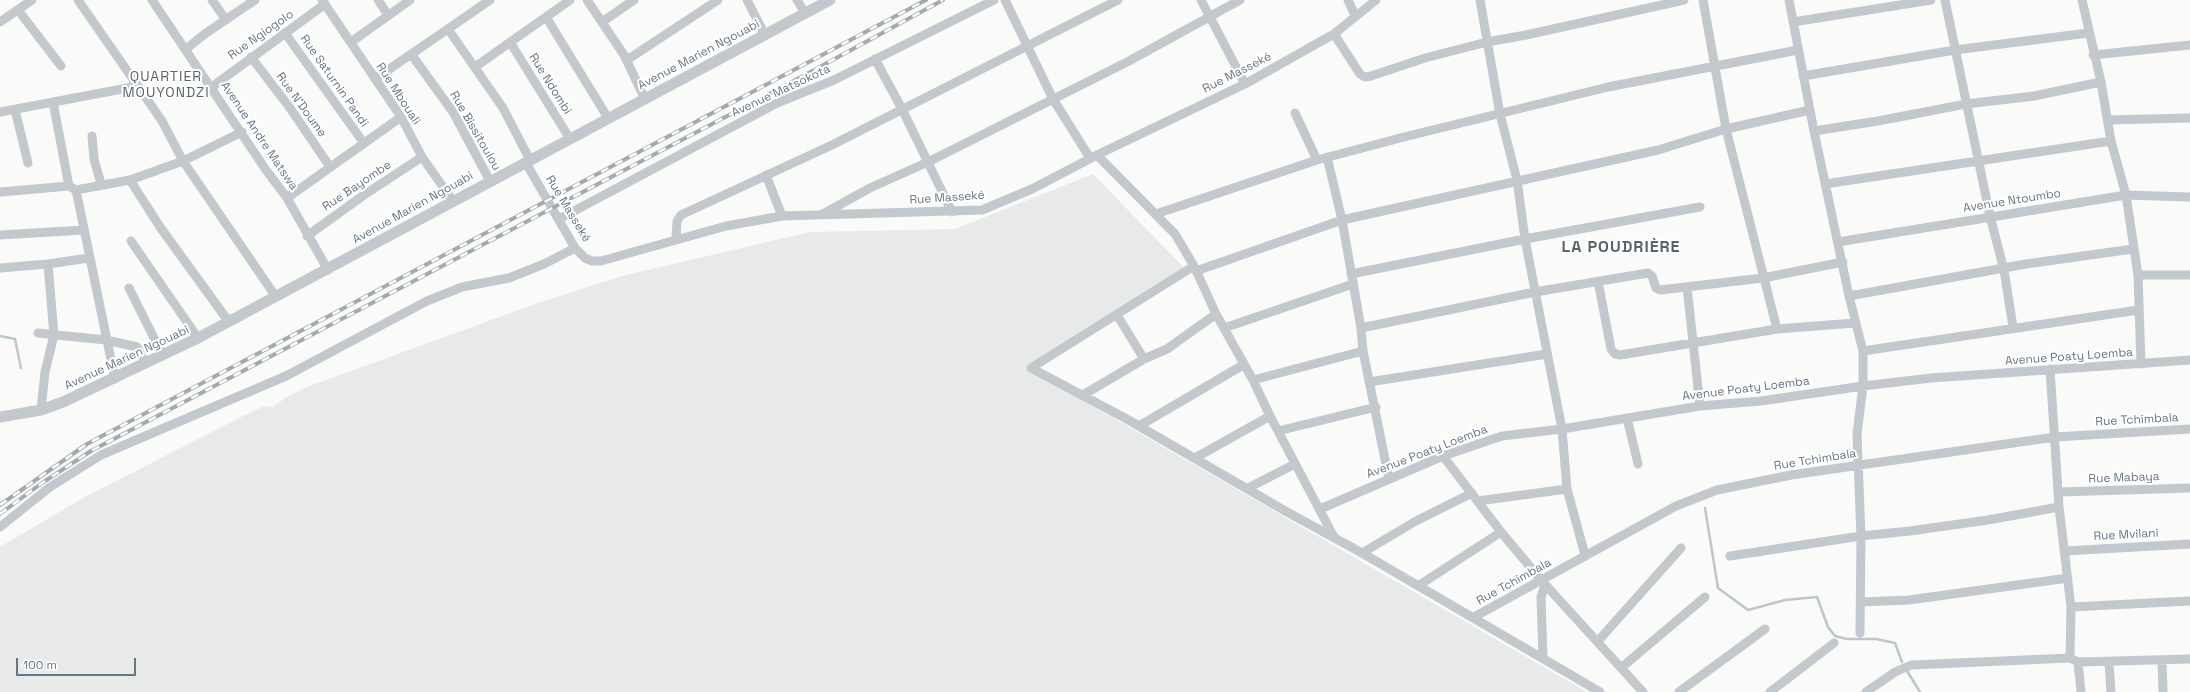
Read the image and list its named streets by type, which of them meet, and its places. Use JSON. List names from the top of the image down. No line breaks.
{"streets":{"street":["Rue Ngiogolo","Avenue Marien Ngouabi","Rue Masseké","Rue Saturnin Pandi","Rue Ndombi","Avenue Matsokota","Rue Mbouali","Rue N'Doume","Rue Bissitoulou","Avenue Andre Matswa","Rue Bayombe","Avenue Ntoumbo","Avenue Poaty Loemba","Rue Tchimbala","Rue Mabaya","Rue Mvilani"]},"crossings":[["Rue Ngiogolo","Rue Saturnin Pandi"],["Rue Ngiogolo","Rue Mbouali"],["Rue Ngiogolo","Rue N'Doume"],["Rue Ngiogolo","Avenue Andre Matswa"],["Avenue Marien Ngouabi","Rue Masseké"],["Avenue Marien Ngouabi","Rue Ndombi"],["Avenue Marien Ngouabi","Rue Mbouali"],["Avenue Marien Ngouabi","Rue Bissitoulou"],["Avenue Marien Ngouabi","Avenue Andre Matswa"],["Rue Masseké","Avenue Matsokota"],["Rue Mbouali","Rue Bayombe"],["Avenue Andre Matswa","Rue Bayombe"]],"districts":["QUARTIER MOUYONDZI","LA POUDRIÈRE"],"scale_bar":"100 m"}
